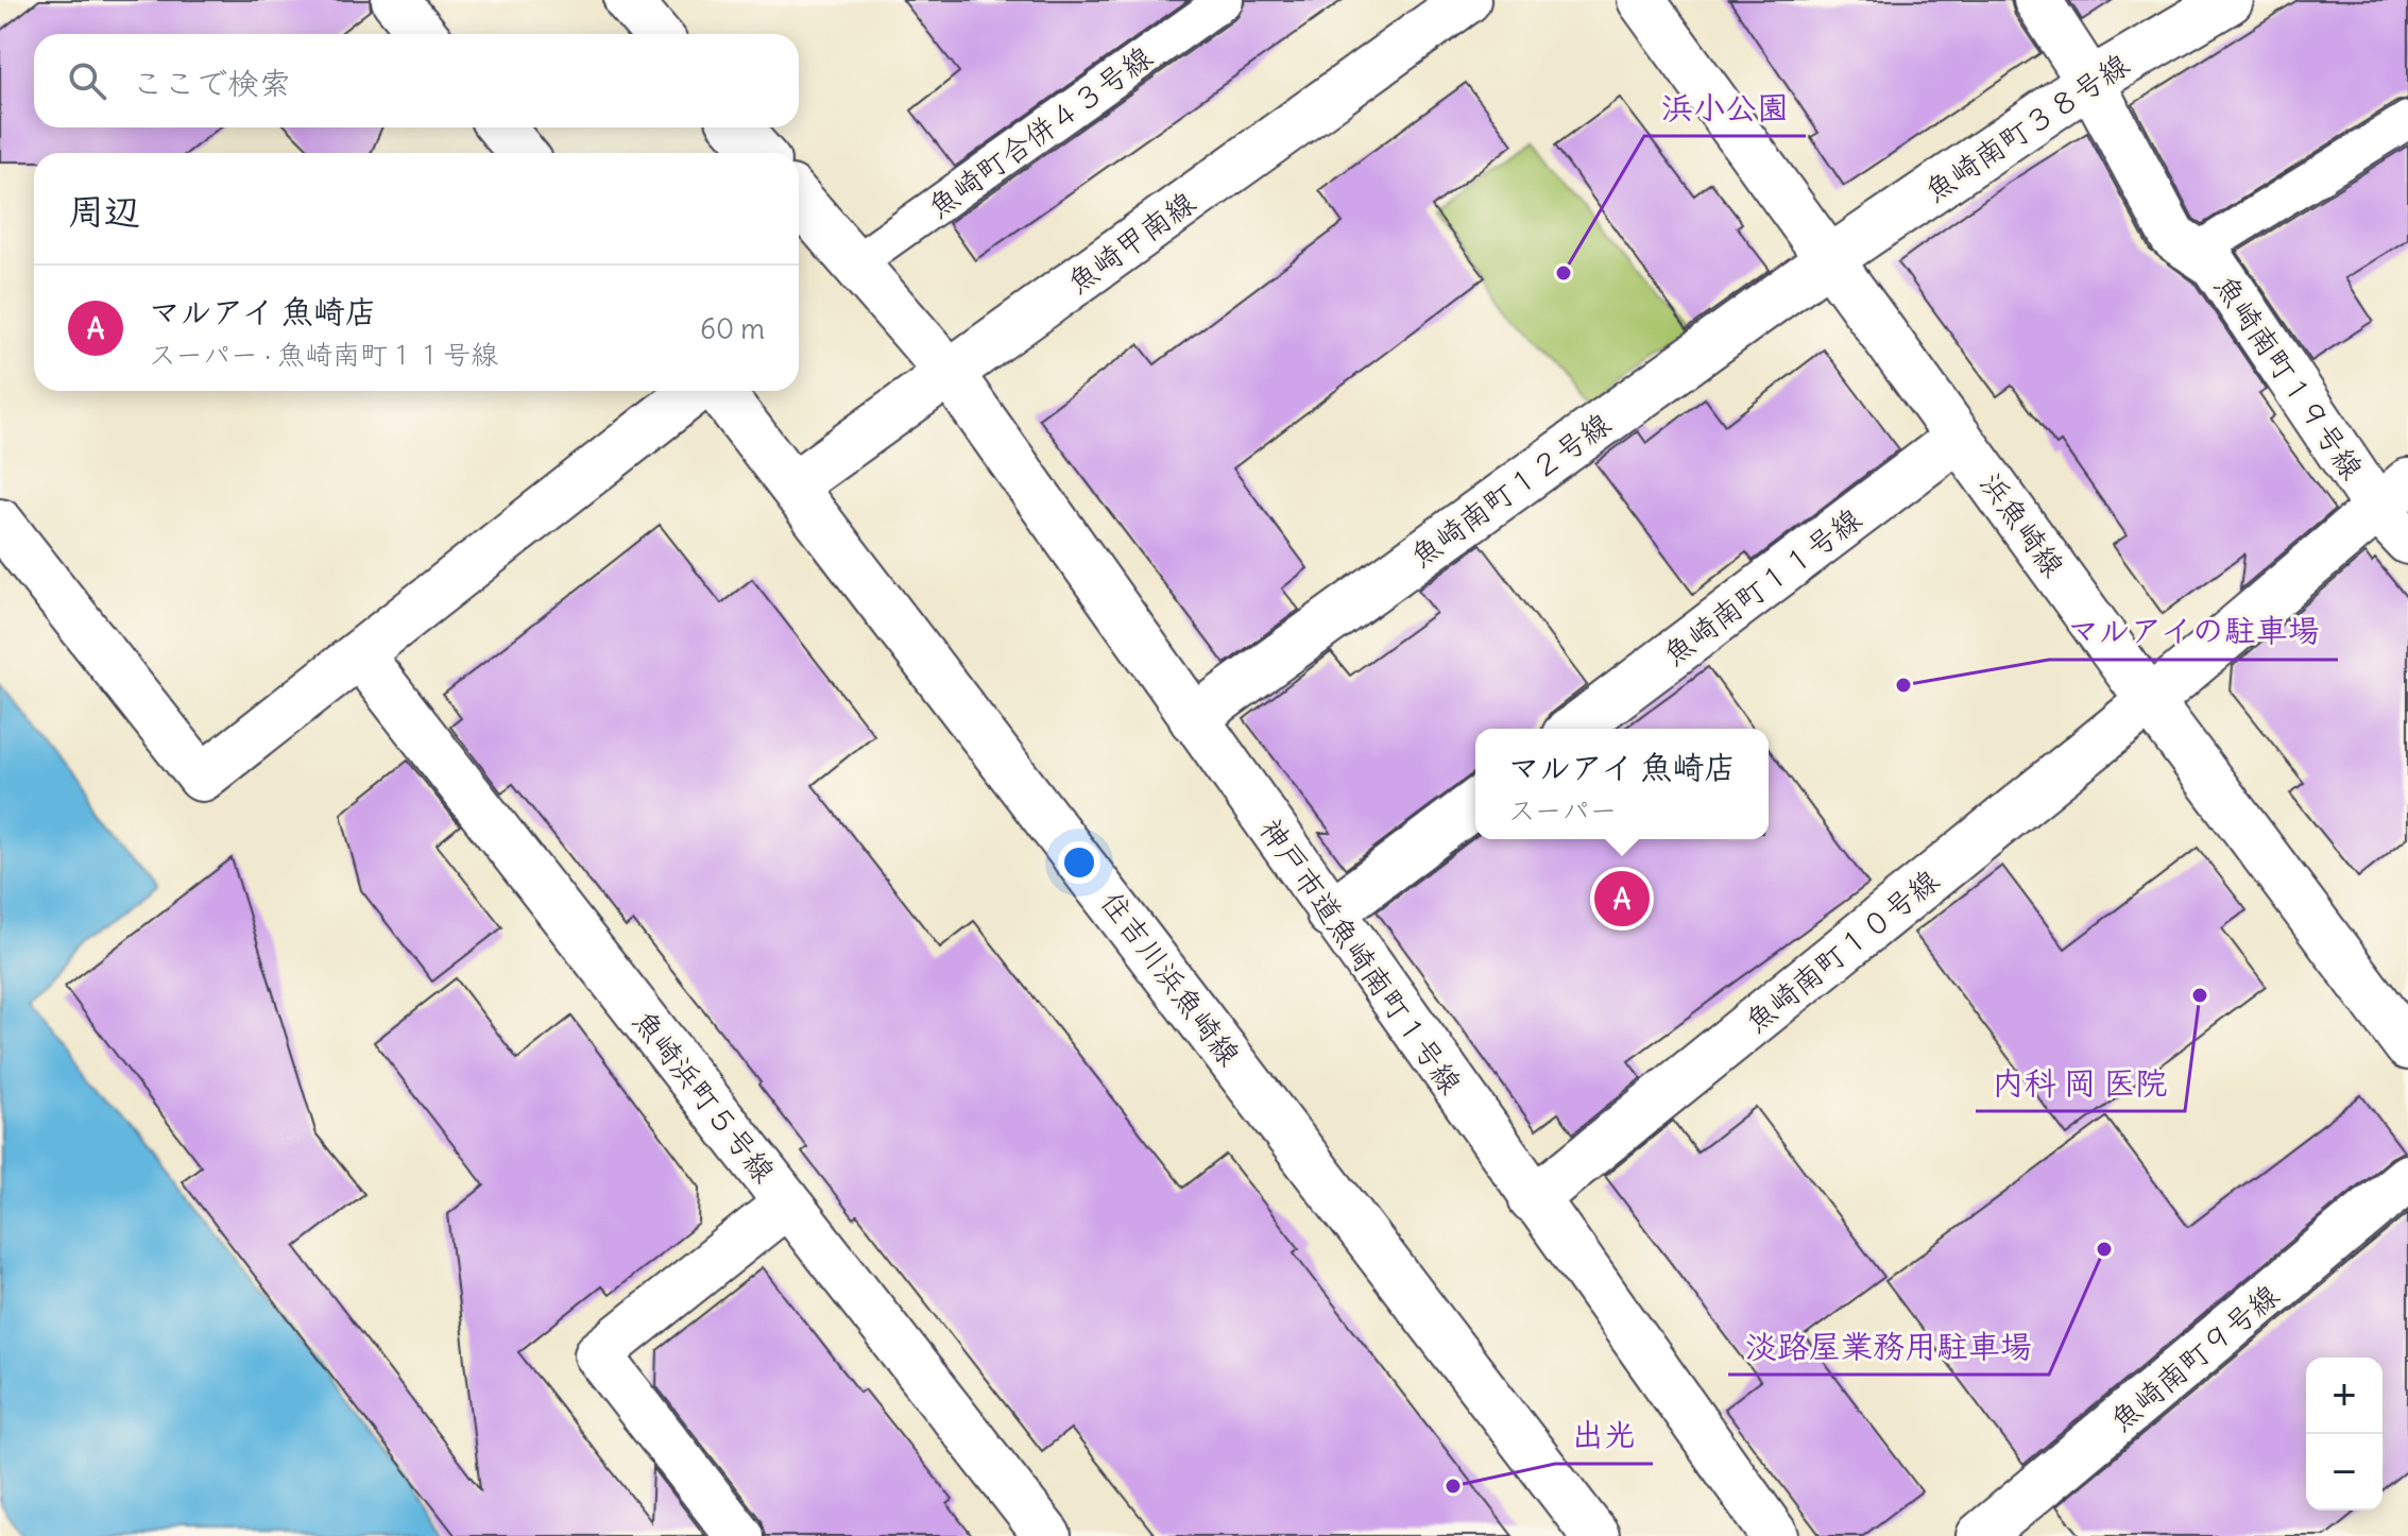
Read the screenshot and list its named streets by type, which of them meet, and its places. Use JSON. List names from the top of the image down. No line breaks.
{"streets":{"street":["魚崎南町３８号線","魚崎甲南線","魚崎南町１９号線","魚崎南町１２号線","浜魚崎線","魚崎南町１１号線","魚崎南町１０号線","神戸市道魚崎南町１号線","住吉川浜魚崎線","魚崎浜町５号線","魚崎南町９号線"],"lane":["魚崎町合併４３号線"]},"crossings":[["魚崎南町３８号線","魚崎南町１９号線"],["魚崎南町３８号線","魚崎南町１２号線"],["魚崎南町３８号線","浜魚崎線"],["魚崎町合併４３号線","神戸市道魚崎南町１号線"],["魚崎甲南線","神戸市道魚崎南町１号線"],["魚崎甲南線","住吉川浜魚崎線"],["魚崎南町１９号線","魚崎南町１０号線"],["魚崎南町１２号線","浜魚崎線"],["魚崎南町１２号線","神戸市道魚崎南町１号線"],["浜魚崎線","魚崎南町１１号線"],["浜魚崎線","魚崎南町１０号線"],["魚崎南町１０号線","神戸市道魚崎南町１号線"]],"places":["浜小公園","マルアイの駐車場","内科 岡 医院","淡路屋業務用駐車場","出光"],"page":{"search":"ここで検索","heading":"周辺","list":[{"mark":"A","name":"マルアイ 魚崎店","note":"スーパー · 魚崎南町１１号線","value":"60 m"}],"popup":["マルアイ 魚崎店","スーパー"],"pins":"A","map_buttons":["+","−"]}}
